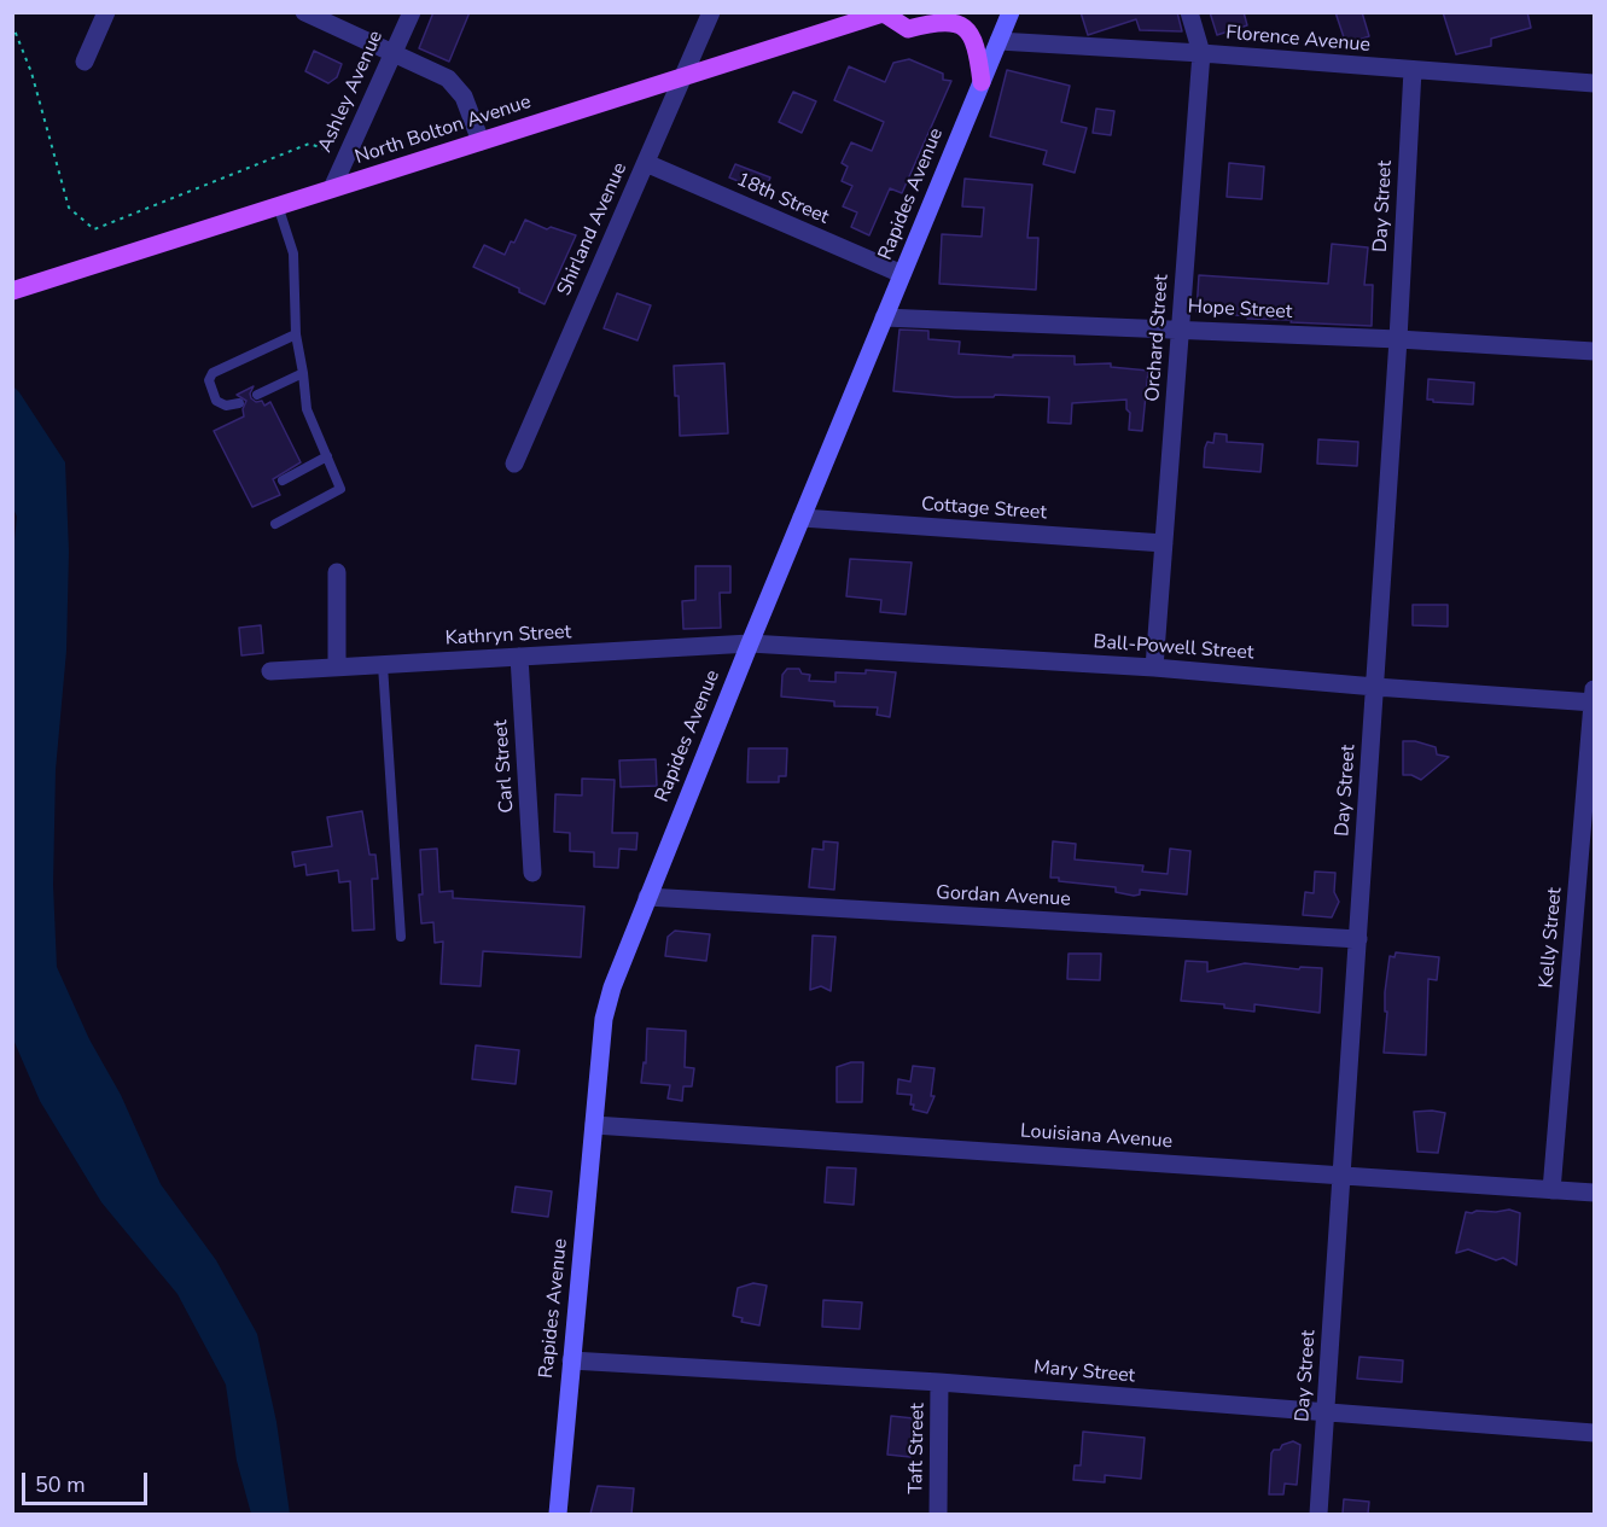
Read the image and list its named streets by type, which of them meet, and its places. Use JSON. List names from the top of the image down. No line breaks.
{"streets":{"main road":["North Bolton Avenue","Rapides Avenue"],"street":["Florence Avenue","Ashley Avenue","18th Street","Day Street","Shirland Avenue","Hope Street","Orchard Street","Cottage Street","Kathryn Street","Ball-Powell Street","Carl Street","Gordan Avenue","Kelly Street","Louisiana Avenue","Mary Street","Taft Street"]},"crossings":[["Florence Avenue","Rapides Avenue"],["Florence Avenue","Day Street"],["Florence Avenue","Orchard Street"],["Ashley Avenue","North Bolton Avenue"],["North Bolton Avenue","Shirland Avenue"],["Rapides Avenue","18th Street"],["Rapides Avenue","Hope Street"],["Rapides Avenue","Cottage Street"],["Rapides Avenue","Kathryn Street"],["Rapides Avenue","Ball-Powell Street"],["Rapides Avenue","Gordan Avenue"],["Rapides Avenue","Louisiana Avenue"],["Rapides Avenue","Mary Street"],["18th Street","Shirland Avenue"],["Day Street","Hope Street"],["Day Street","Ball-Powell Street"],["Day Street","Gordan Avenue"],["Day Street","Louisiana Avenue"],["Day Street","Mary Street"],["Hope Street","Orchard Street"],["Orchard Street","Cottage Street"],["Orchard Street","Ball-Powell Street"],["Kathryn Street","Ball-Powell Street"],["Kathryn Street","Carl Street"],["Ball-Powell Street","Kelly Street"],["Kelly Street","Louisiana Avenue"],["Mary Street","Taft Street"]],"scale_bar":"50 m"}
